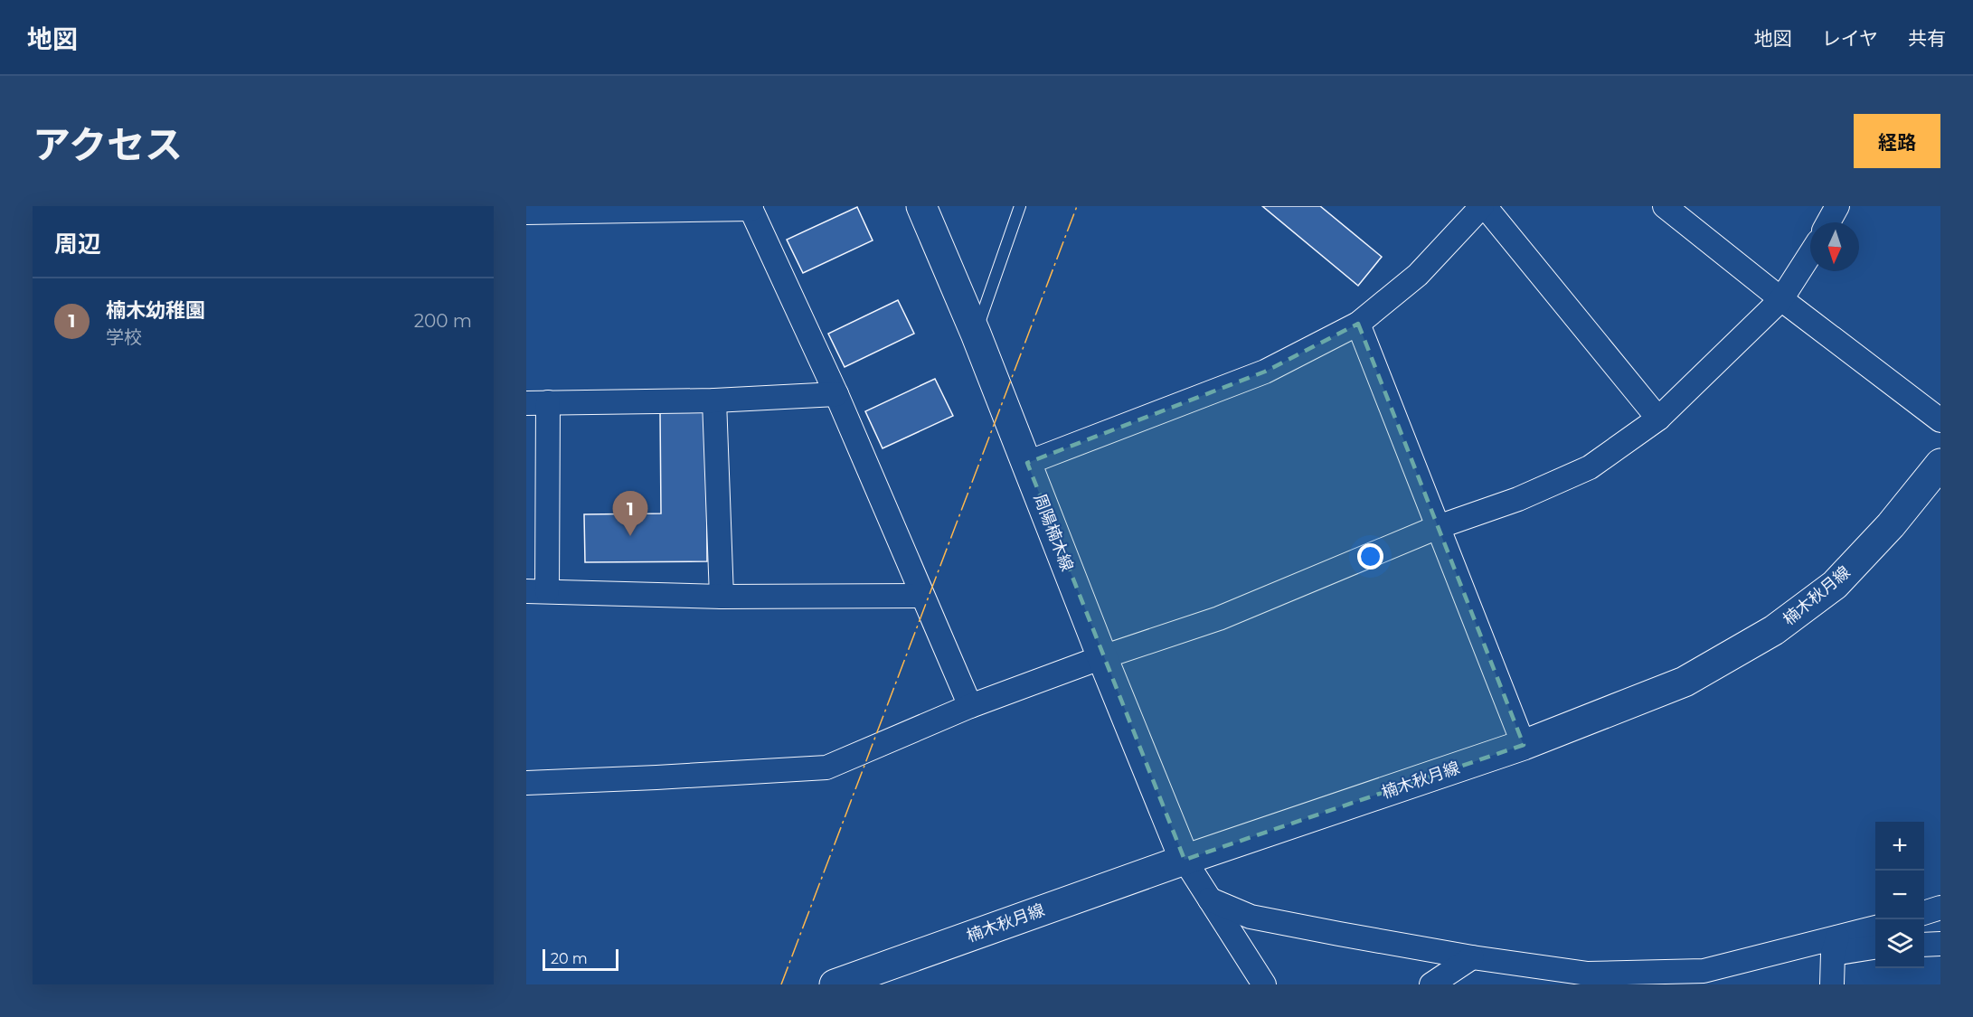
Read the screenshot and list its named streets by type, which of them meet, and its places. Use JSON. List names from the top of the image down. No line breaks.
{"streets":{"street":["周陽楠木線","楠木秋月線"]},"crossings":[["周陽楠木線","楠木秋月線"]],"scale_bar":"20 m","north":"bottom","page":{"header":"地図","nav":["地図","レイヤ","共有"],"title":"アクセス","buttons":"経路","heading":"周辺","list":[{"mark":"1","name":"楠木幼稚園","note":"学校","value":"200 m"}],"pins":"1","map_buttons":["+","−"],"scale":"20 m"}}
